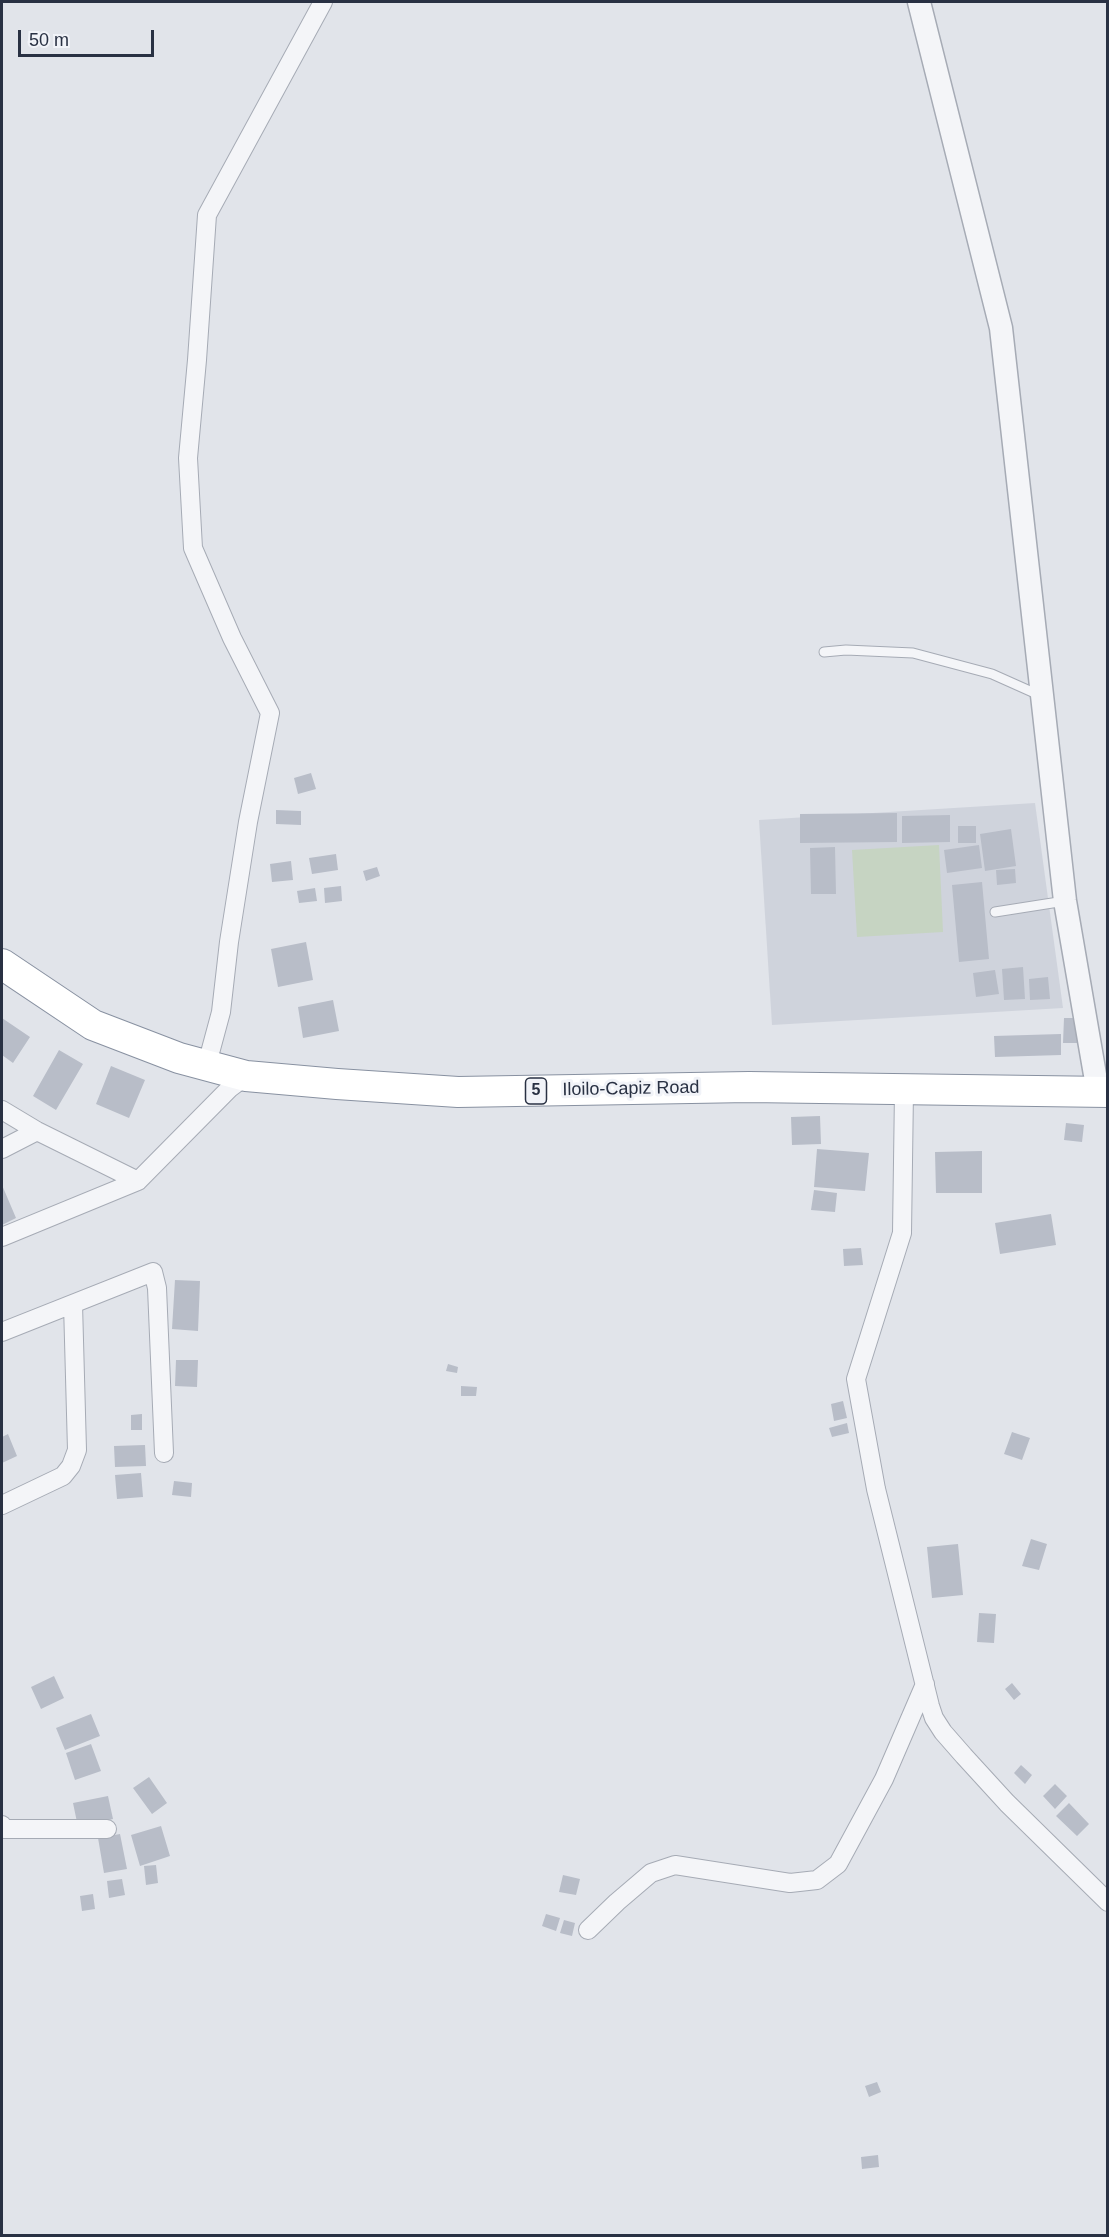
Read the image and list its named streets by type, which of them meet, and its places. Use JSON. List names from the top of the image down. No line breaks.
{"streets":{"highway":["Iloilo-Capiz Road","5"]},"scale_bar":"50 m"}
